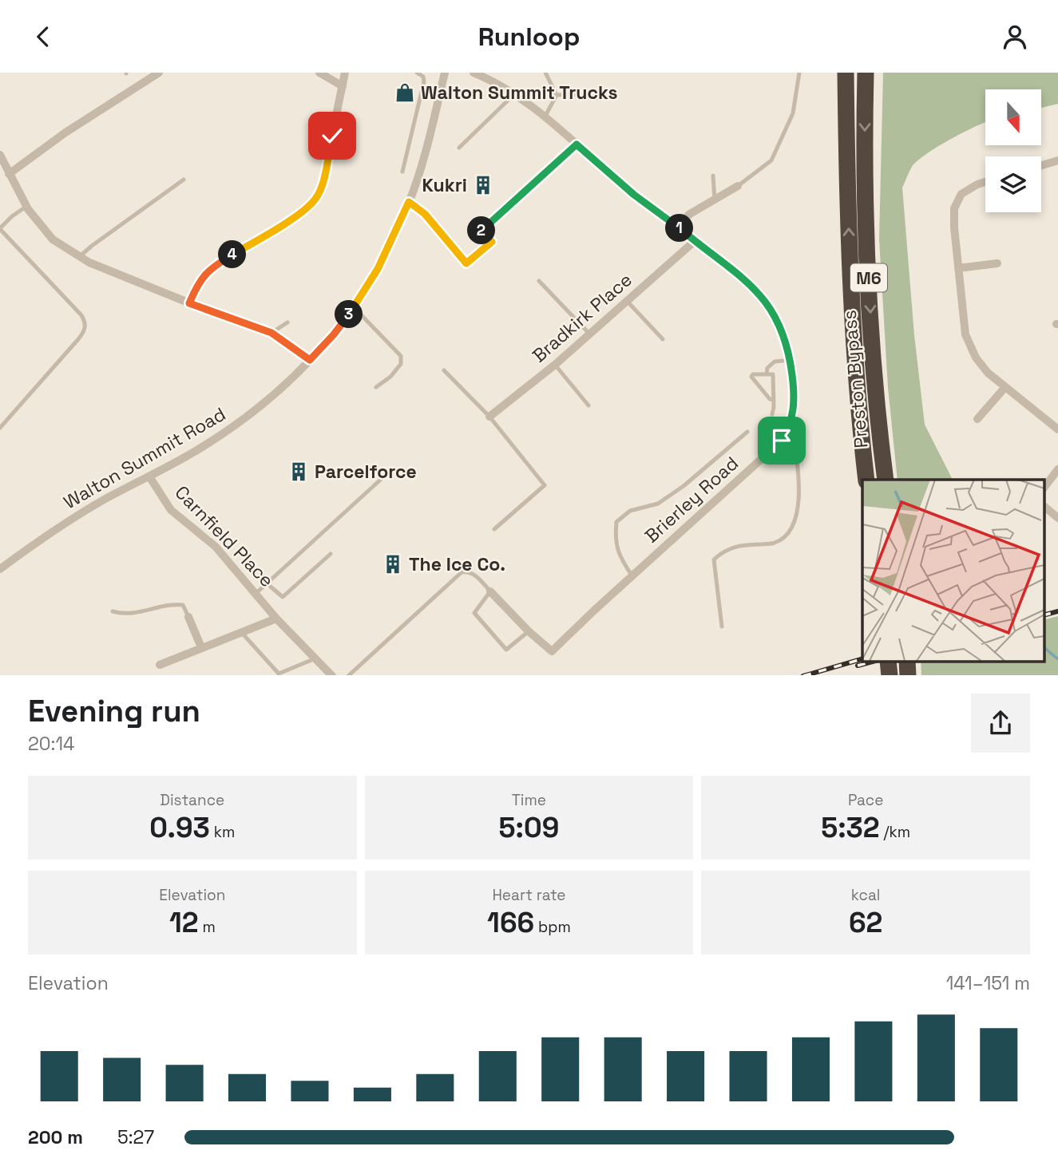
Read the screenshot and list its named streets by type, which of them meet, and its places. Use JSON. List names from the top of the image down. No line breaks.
{"streets":{"highway":["M6","Preston Bypass"],"street":["Bradkirk Place","Walton Summit Road","Brierley Road","Carnfield Place"]},"crossings":[["Bradkirk Place","Brierley Road"],["Walton Summit Road","Carnfield Place"]],"places":{"shop":["Walton Summit Trucks"],"building":["Kukri","Parcelforce","The Ice Co."]},"north":"bottom","page":{"header":"Runloop","pins":["1","2","4","3"],"heading":["Evening run","20:14"],"stats":[["Distance","0.93 km"],["Time","5:09"],["Pace","5:32 /km"],["Elevation","12 m"],["Heart rate","166 bpm"],["kcal","62"]],"chart":["Elevation","141–151 m"],"list":[{"name":"200 m","note":"5:27"}]}}
